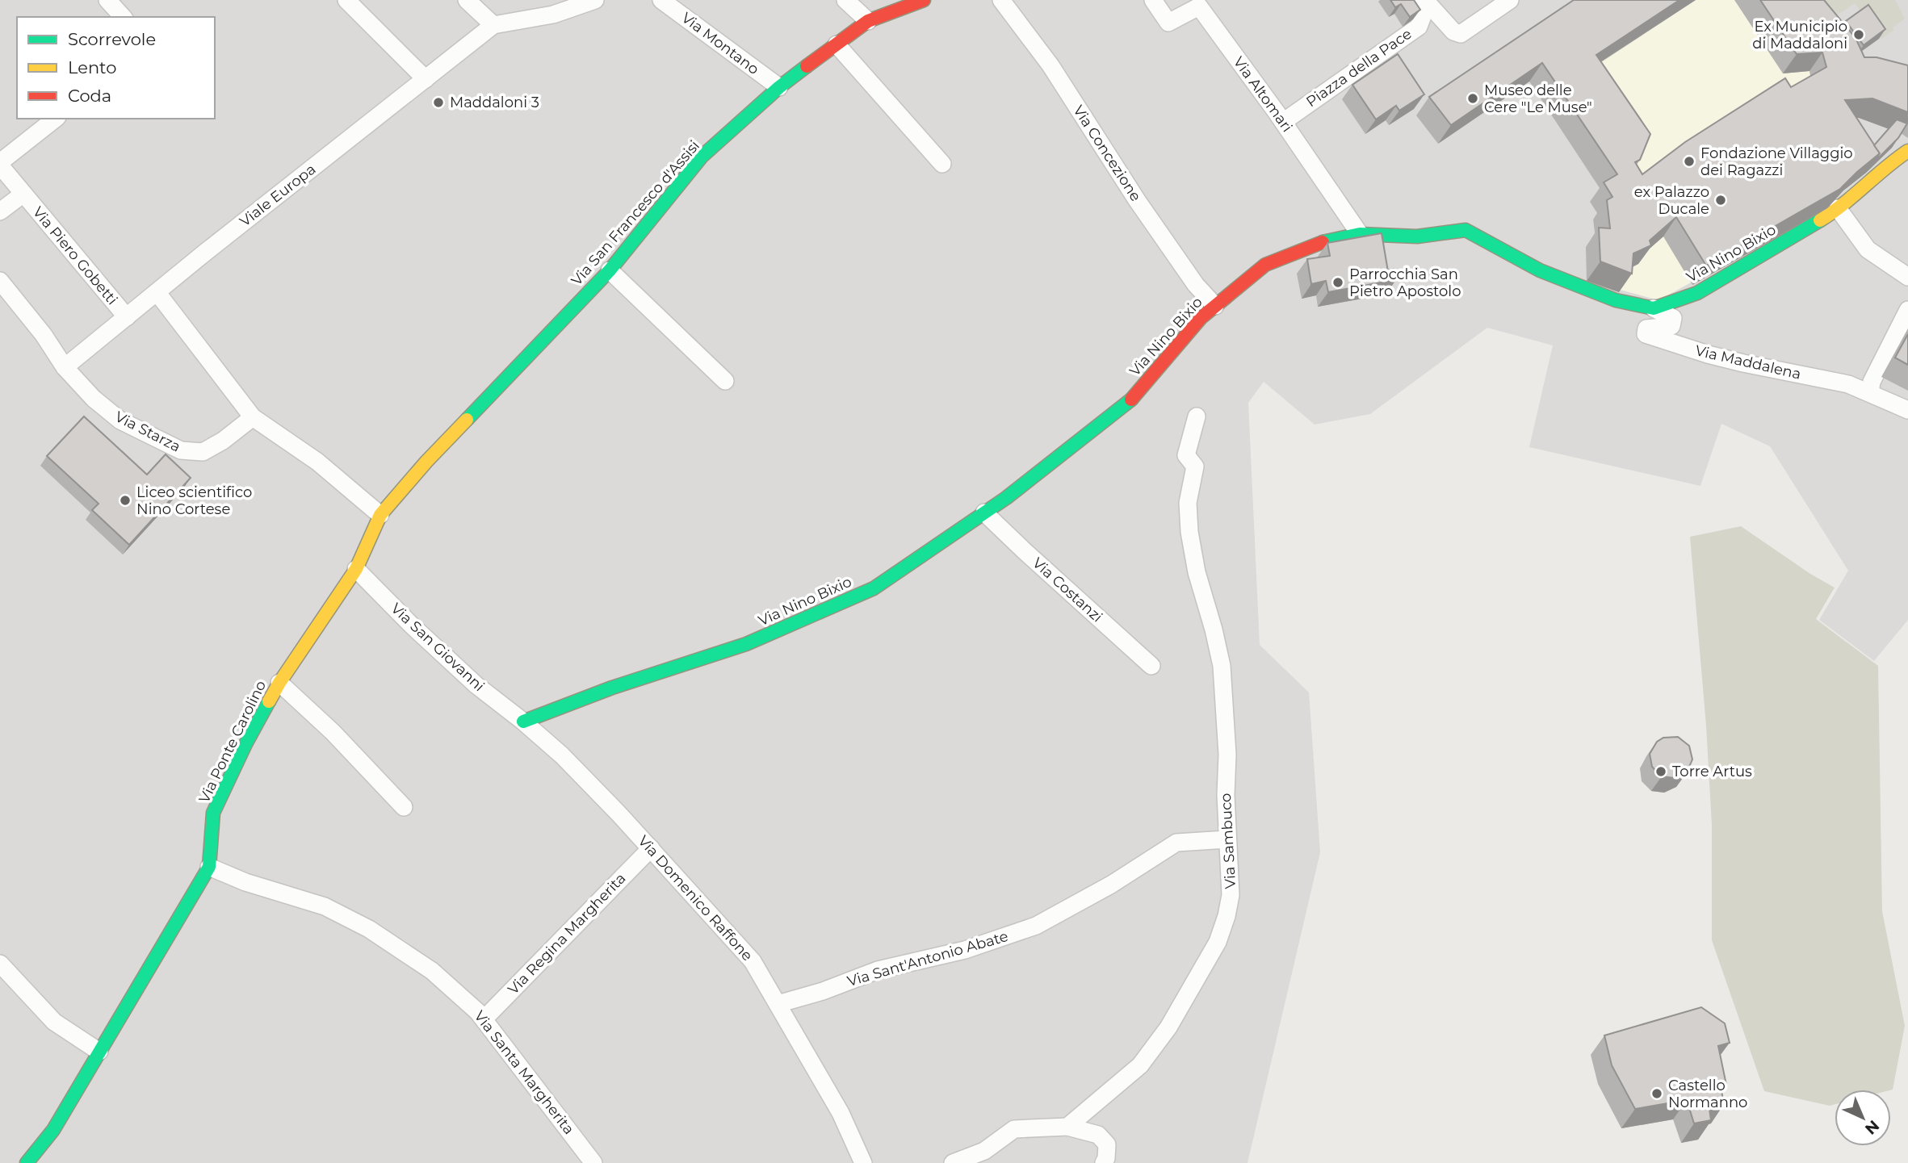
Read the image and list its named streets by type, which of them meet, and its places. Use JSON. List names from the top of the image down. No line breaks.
{"streets":{"street":["Via Montano","Piazza della Pace","Via Altomari","Via Concezione","Viale Europa","Via San Francesco d'Assisi","Via Nino Bixio","Via Piero Gobetti","Via Maddalena","Via Starza","Via Costanzi","Via San Giovanni","Via Ponte Carolino","Via Sambuco","Via Domenico Raffone","Via Regina Margherita","Via Sant'Antonio Abate","Via Santa Margherita"]},"crossings":[["Via Montano","Via San Francesco d'Assisi"],["Piazza della Pace","Via Altomari"],["Via Altomari","Via Nino Bixio"],["Via Concezione","Via Nino Bixio"],["Viale Europa","Via Piero Gobetti"],["Viale Europa","Via Starza"],["Via San Francesco d'Assisi","Via Ponte Carolino"],["Via Nino Bixio","Via Maddalena"],["Via Nino Bixio","Via Costanzi"],["Via Nino Bixio","Via San Giovanni"],["Via Nino Bixio","Via Domenico Raffone"],["Via San Giovanni","Via Ponte Carolino"],["Via San Giovanni","Via Domenico Raffone"],["Via Ponte Carolino","Via Santa Margherita"],["Via Sambuco","Via Sant'Antonio Abate"],["Via Domenico Raffone","Via Regina Margherita"],["Via Domenico Raffone","Via Sant'Antonio Abate"],["Via Regina Margherita","Via Santa Margherita"]],"places":["Ex Municipio di Maddaloni","Museo delle Cere \"Le Muse\"","Maddaloni 3","Fondazione Villaggio dei Ragazzi","ex Palazzo Ducale","Parrocchia San Pietro Apostolo","Liceo scientifico Nino Cortese","Torre Artus","Castello Normanno"],"legend":["Scorrevole","Lento","Coda"],"north":"bottom right"}
